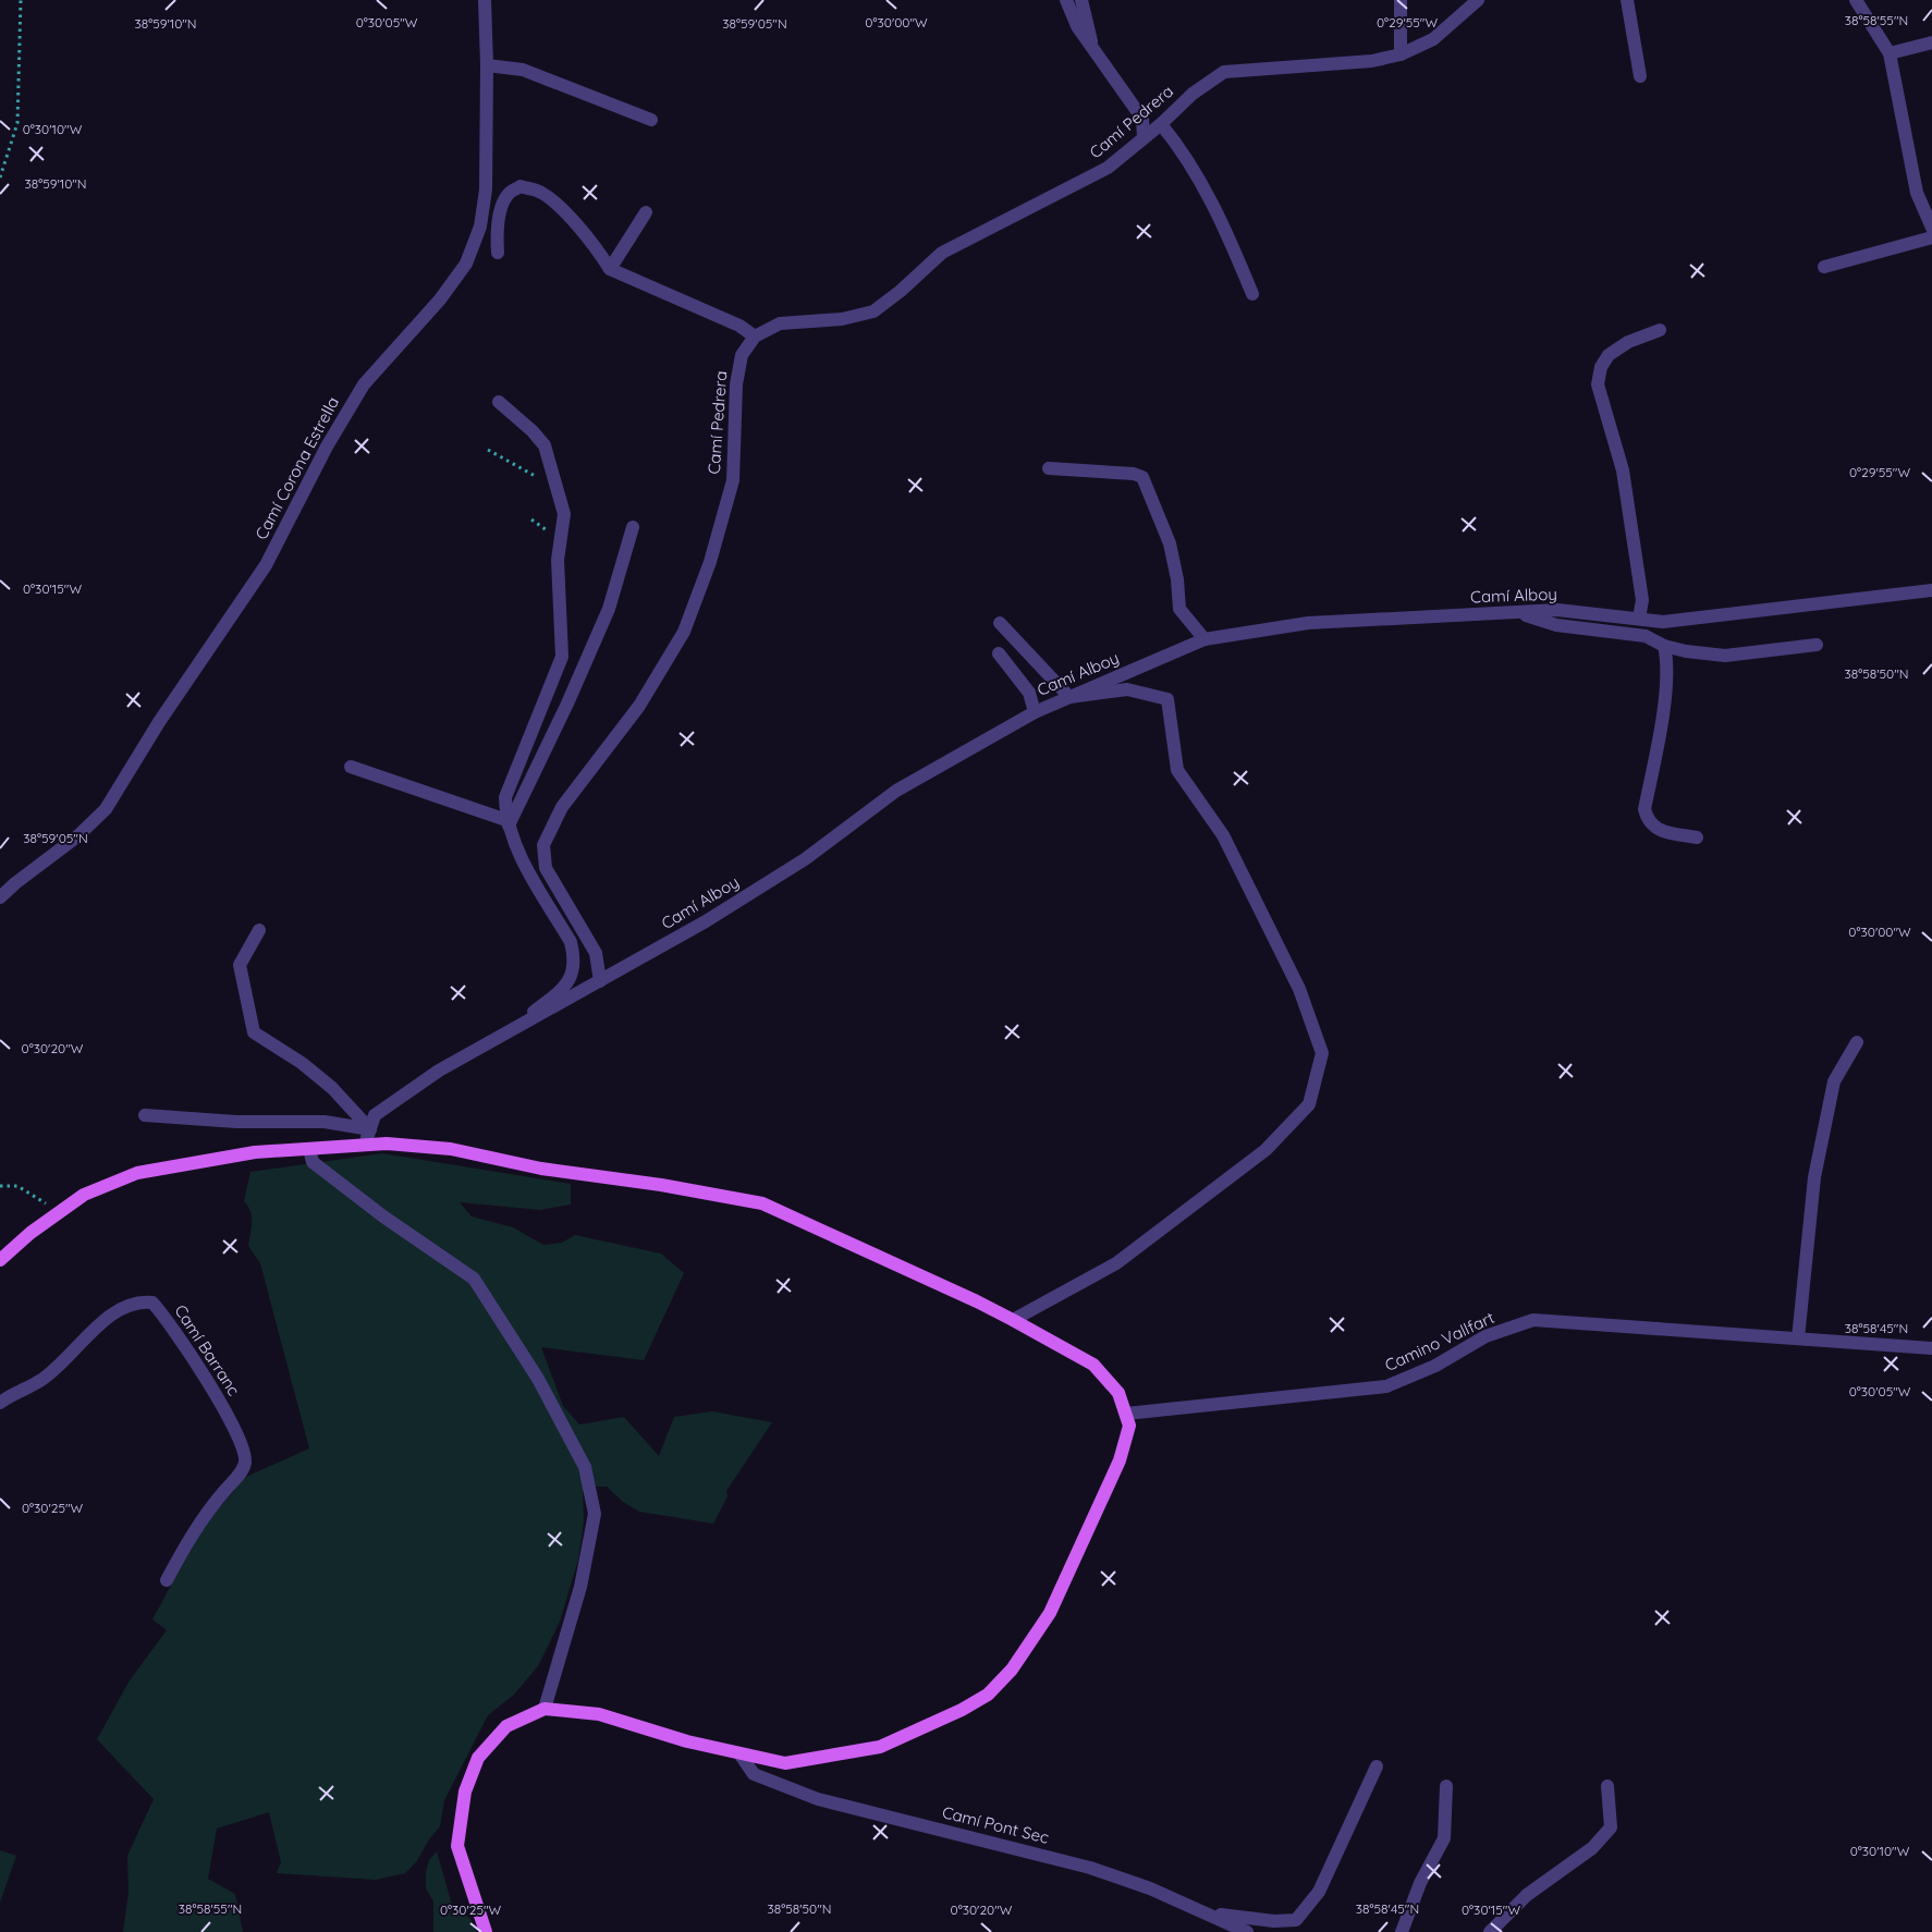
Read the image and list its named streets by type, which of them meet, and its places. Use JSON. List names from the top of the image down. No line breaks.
{"streets":{"street":["Camí Pedrera","Camí Corona Estrella","Camí Alboy","Camino Vallfart","Camí Barranc","Camí Pont Sec"]},"crossings":[["Camí Pedrera","Camí Alboy"]],"coordinates":["38°58'55\"N","0°30'05\"W","0°30'00\"W","0°29'55\"W","38°59'10\"N","38°59'05\"N","0°30'10\"W","0°30'15\"W","38°58'50\"N","0°30'20\"W","38°58'45\"N","0°30'25\"W"]}
